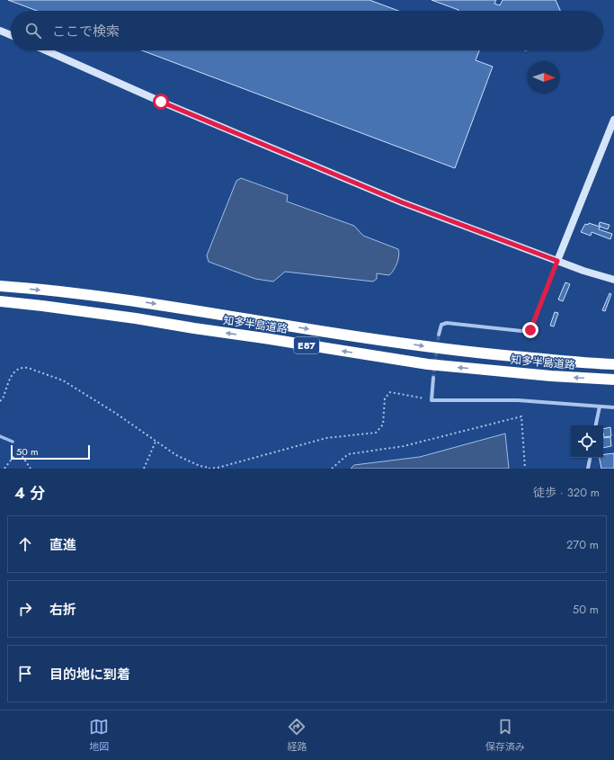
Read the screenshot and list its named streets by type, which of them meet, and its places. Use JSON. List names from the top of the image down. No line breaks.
{"streets":{"highway":["知多半島道路","E87"]},"scale_bar":"50 m","north":"right","page":{"search":"ここで検索","scale":"50 m","heading":["4 分","徒歩 · 320 m"],"list":[["直進","270 m"],["右折","50 m"],"目的地に到着"],"nav":["地図","経路","保存済み"]}}
